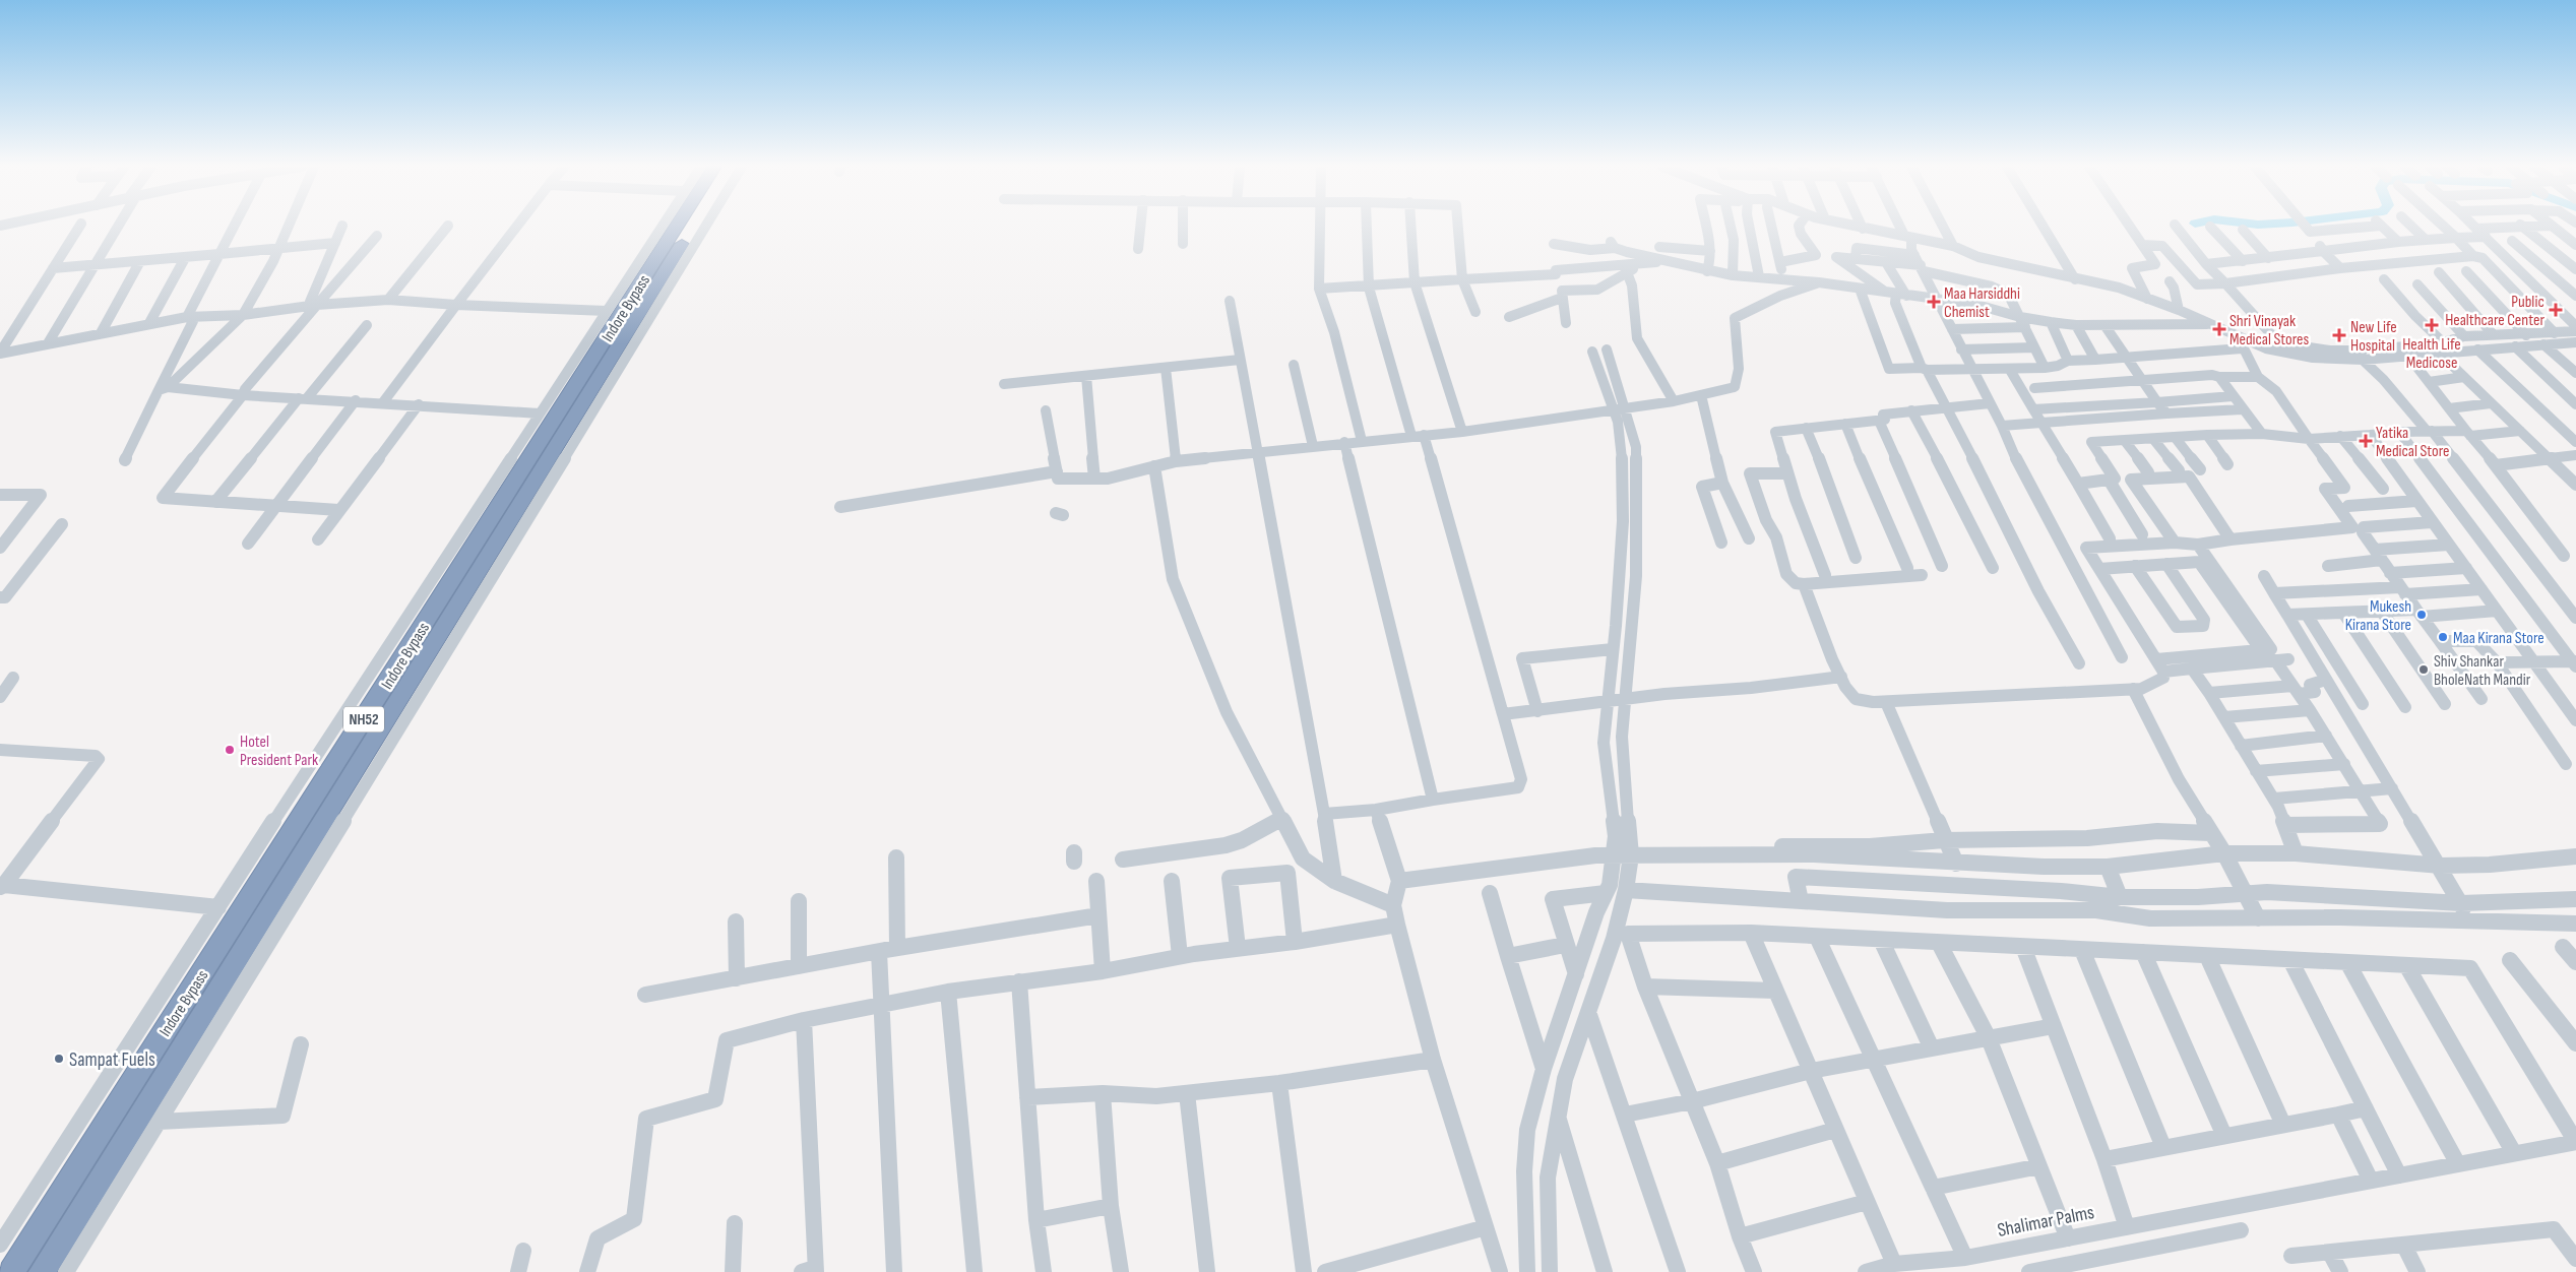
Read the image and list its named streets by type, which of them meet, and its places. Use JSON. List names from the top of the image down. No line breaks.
{"streets":{"highway":["Indore Bypass","NH52"],"street":["Shalimar Palms"]},"places":{"health":["Maa Harsiddhi Chemist","Public Healthcare Center","Health Life Medicose","Shri Vinayak Medical Stores","New Life Hospital","Yatika Medical Store"],"other":["Mukesh Kirana Store","Maa Kirana Store","Shiv Shankar BholeNath Mandir","Hotel President Park","Sampat Fuels"]}}
